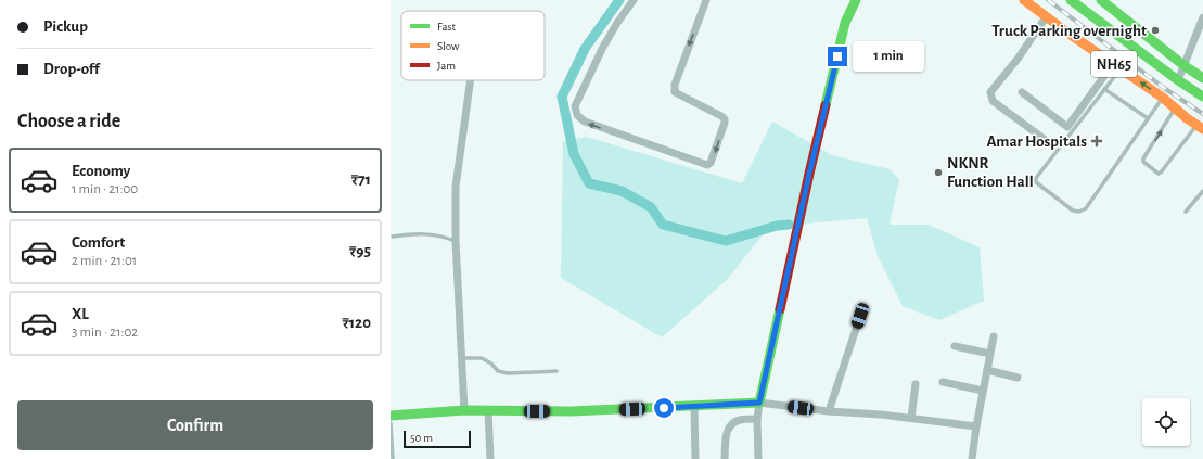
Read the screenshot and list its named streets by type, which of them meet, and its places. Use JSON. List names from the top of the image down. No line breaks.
{"streets":{"main road":["NH65"]},"places":{"other":["Truck Parking overnight","NKNR Function Hall"],"health":["Amar Hospitals"]},"legend":["Fast","Slow","Jam"],"scale_bar":"50 m","page":{"banner":["Pickup","Drop-off"],"bubble":"1 min","heading":"Choose a ride","list":[{"name":"Economy","note":"1 min · 21:00","value":"₹71"},{"name":"Comfort","note":"2 min · 21:01","value":"₹95"},{"name":"XL","note":"3 min · 21:02","value":"₹120"}],"buttons":"Confirm","scale":"50 m"}}
